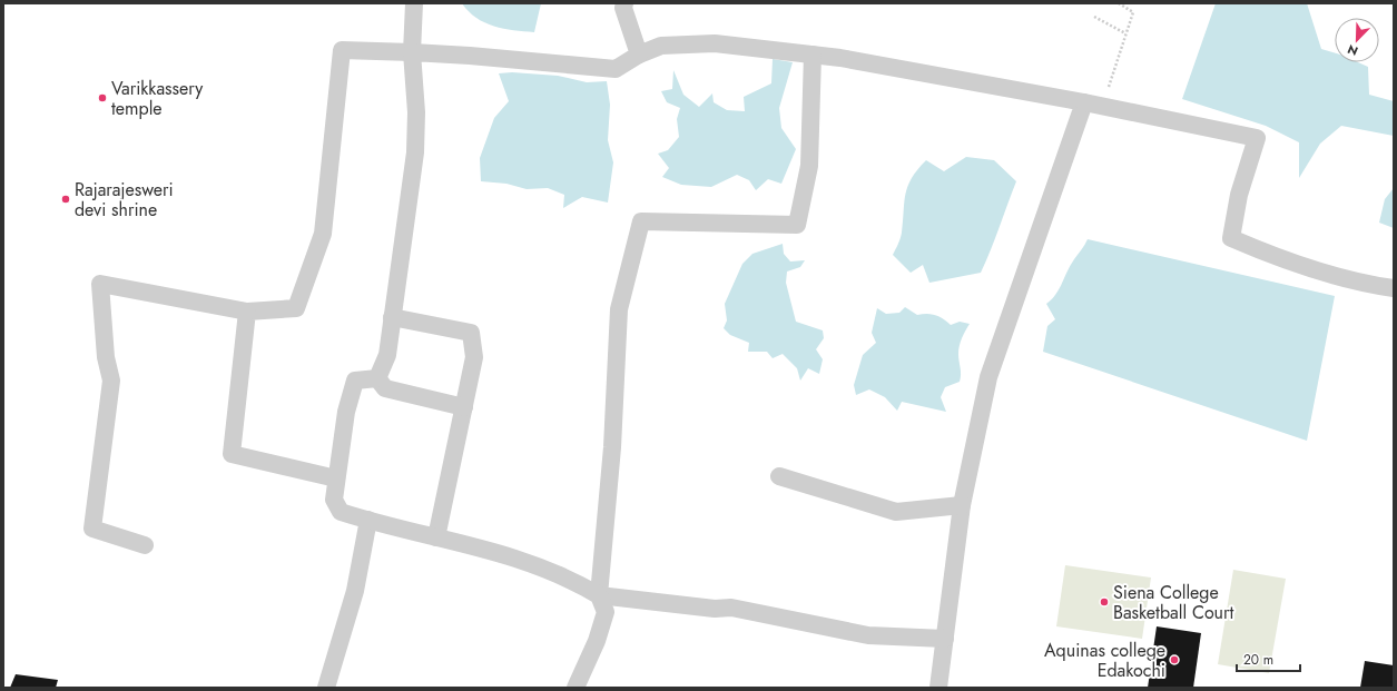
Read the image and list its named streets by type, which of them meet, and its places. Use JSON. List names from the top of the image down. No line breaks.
{"places":["Varikkassery temple","Rajarajesweri devi shrine","Siena College Basketball Court","Aquinas college Edakochi"],"scale_bar":"20 m","north":"bottom left"}
